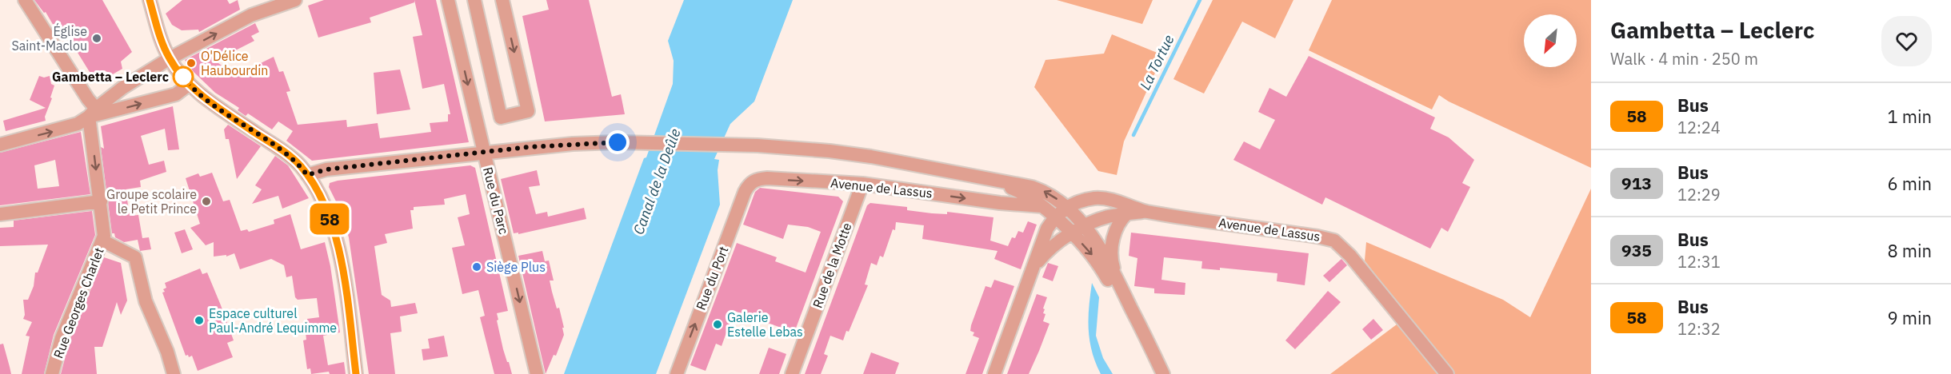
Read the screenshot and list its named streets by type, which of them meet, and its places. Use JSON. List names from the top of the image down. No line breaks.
{"streets":{"street":["Avenue de Lassus","Rue du Parc","Rue de la Motte","Rue du Port","Rue Georges Charlet"]},"crossings":[["Avenue de Lassus","Rue de la Motte"],["Avenue de Lassus","Rue du Port"]],"one_way":["Rue du Parc","Rue du Port"],"water":["La Tortue","Canal de la Deûle"],"places":["Église Saint-Maclou","O'Délice Haubourdin","Gambetta – Leclerc","Groupe scolaire le Petit Prince","Siège Plus","Espace culturel Paul-André Lequimme","Galerie Estelle Lebas"],"lines":["bus line 58"],"north":"bottom left","page":{"on_map":"58","heading":["Gambetta – Leclerc","Walk · 4 min · 250 m"],"list":[{"mark":"58","name":"Bus","note":"12:24","value":"1 min"},{"mark":"913","name":"Bus","note":"12:29","value":"6 min"},{"mark":"935","name":"Bus","note":"12:31","value":"8 min"},{"mark":"58","name":"Bus","note":"12:32","value":"9 min"}]}}
